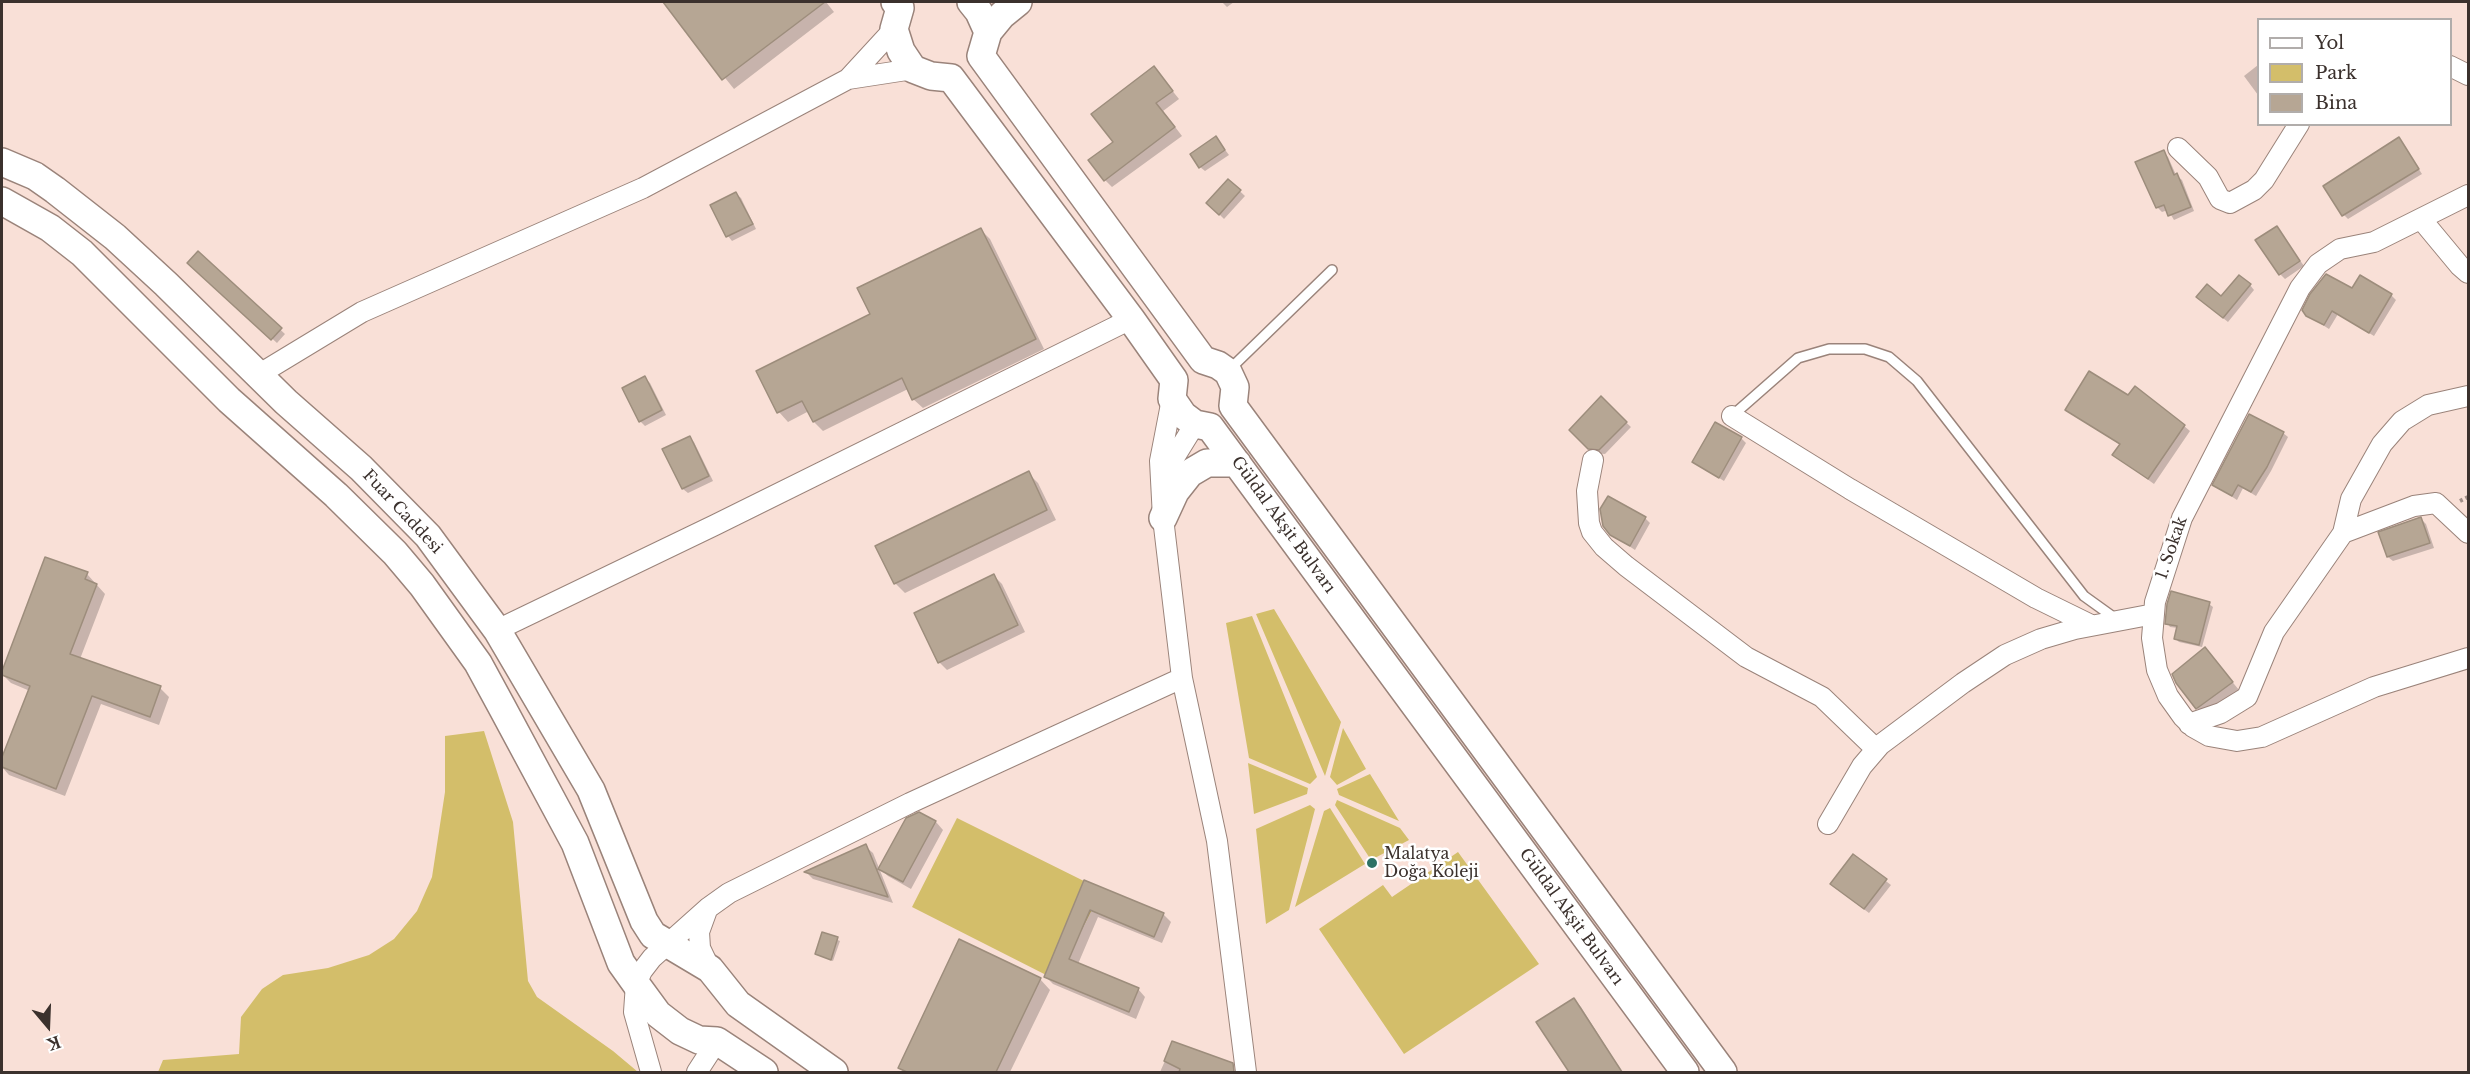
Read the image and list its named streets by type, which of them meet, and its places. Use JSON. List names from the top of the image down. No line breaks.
{"streets":{"street":["Fuar Caddesi","Güldal Akşit Bulvarı","1. Sokak"]},"places":["Malatya Doğa Koleji"],"legend":["Yol","Park","Bina"],"north":"bottom"}
